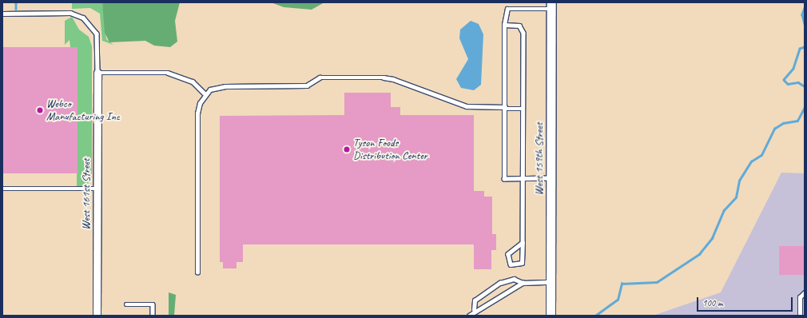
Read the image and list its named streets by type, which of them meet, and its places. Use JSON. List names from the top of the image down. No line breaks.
{"streets":{"street":["West 159th Street","West 161st Street"]},"places":["Webco Manufacturing Inc","Tyson Foods Distribution Center"],"scale_bar":"100 m"}
